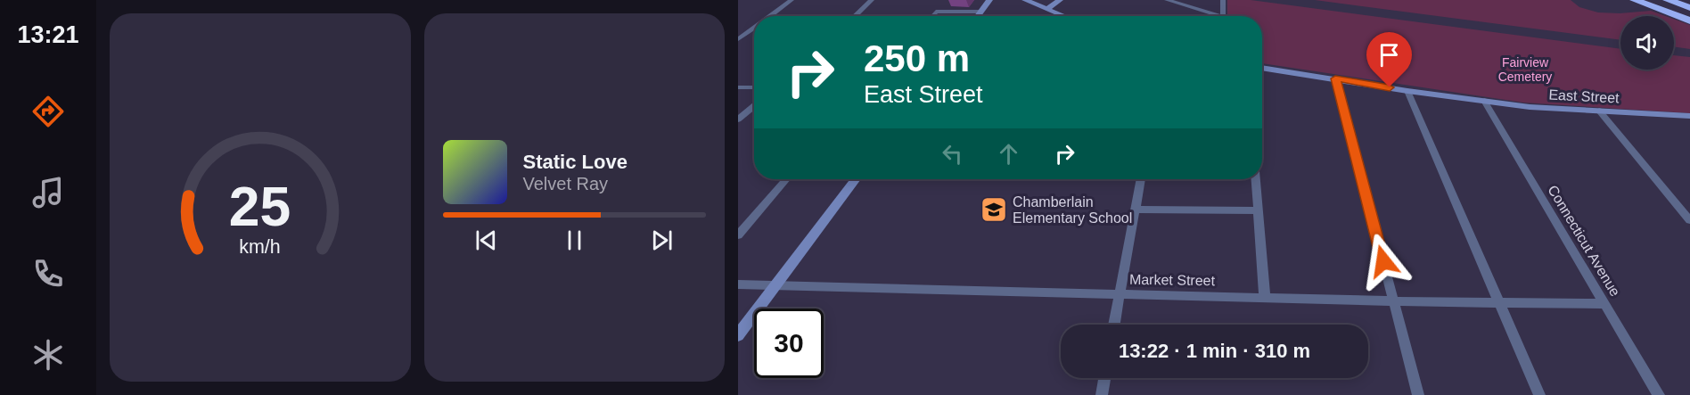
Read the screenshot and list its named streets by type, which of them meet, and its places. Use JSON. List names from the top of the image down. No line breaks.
{"streets":{"street":["East Street","Connecticut Avenue","Market Street"]},"crossings":[["East Street","Connecticut Avenue"],["Connecticut Avenue","Market Street"]],"parks":["Fairview Cemetery"],"places":{"school or university":["Chamberlain Elementary School"]},"page":{"tabs":"13:21","turn":["250 m","East Street"],"song":["Static Love","Velvet Ray"],"limit":"30","trip":"13:22 · 1 min · 310 m","gauge":["25","km/h"]}}
